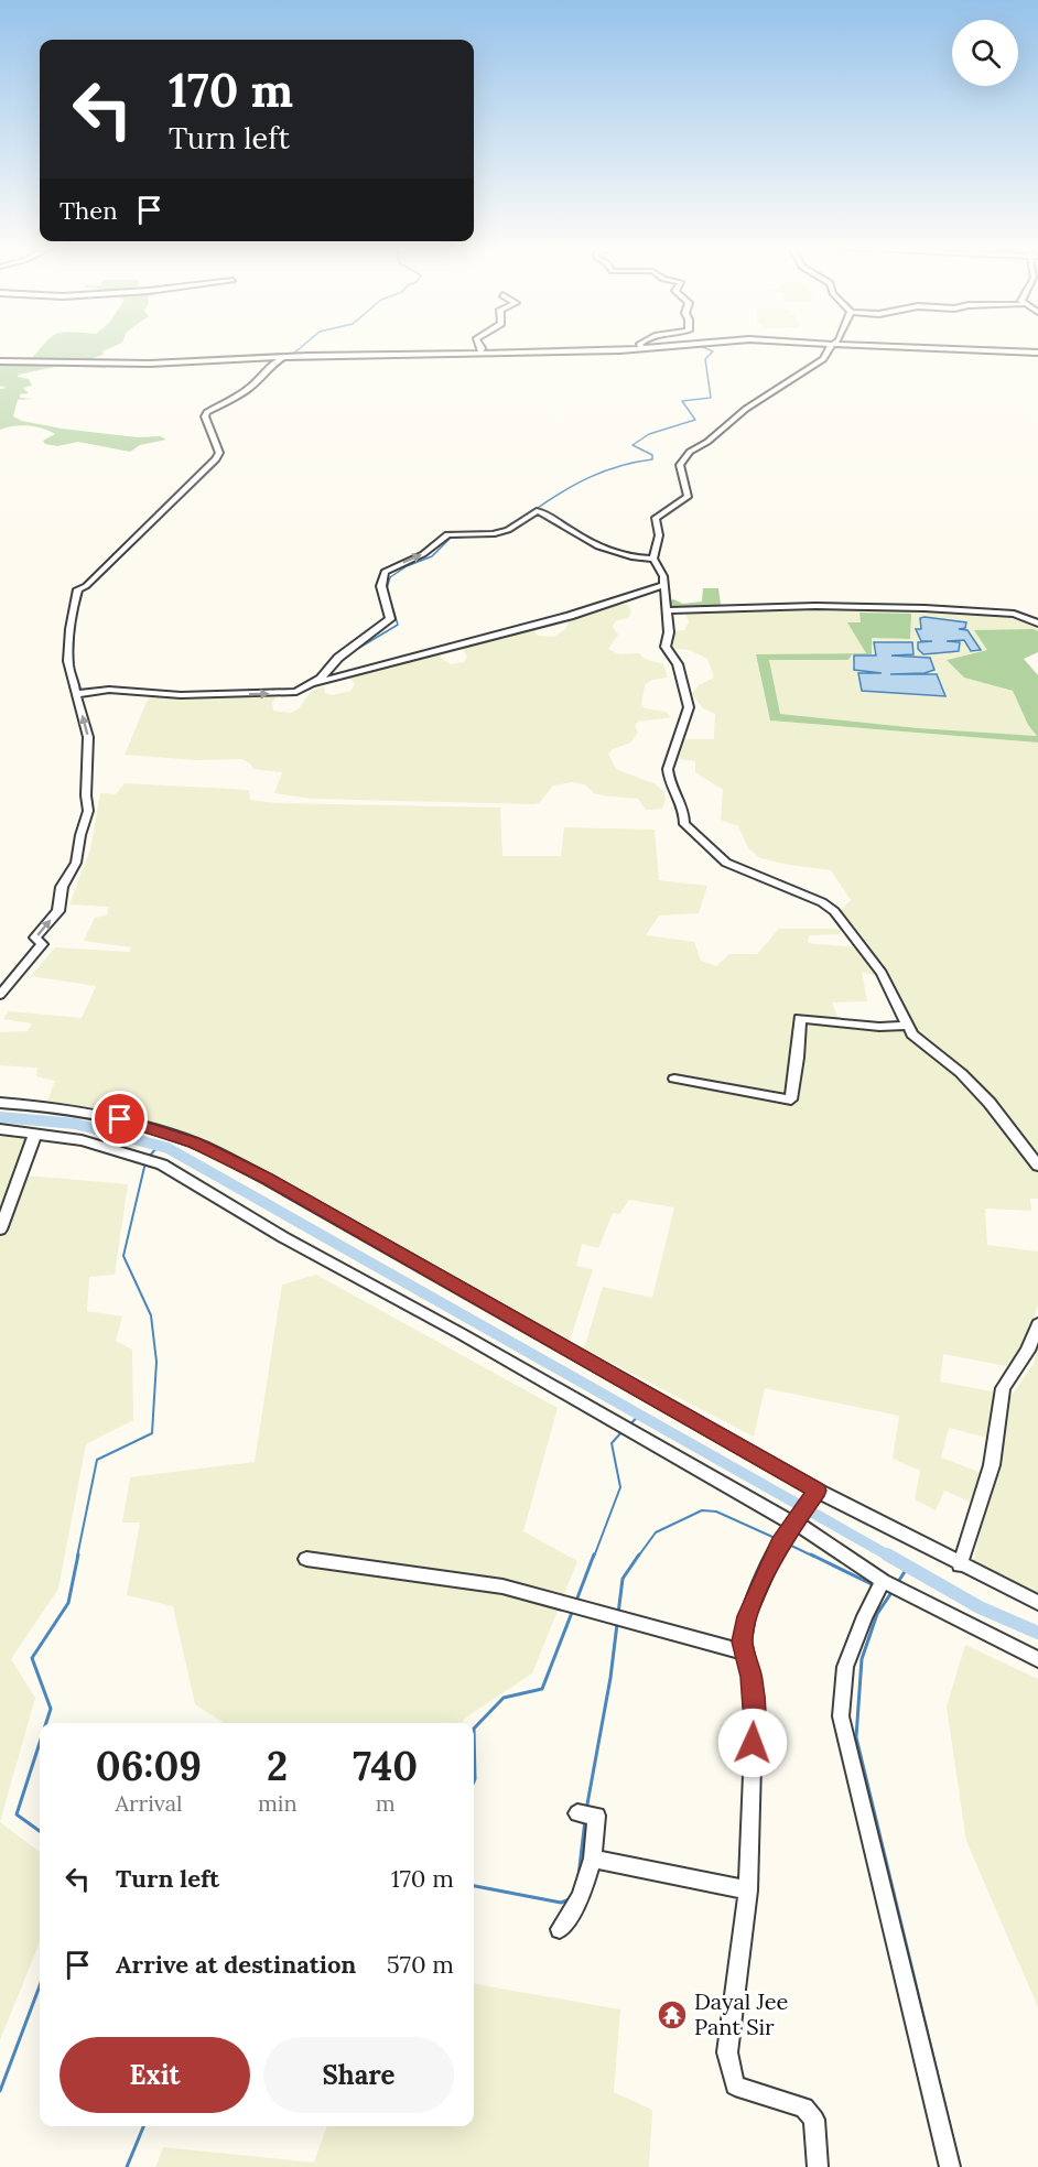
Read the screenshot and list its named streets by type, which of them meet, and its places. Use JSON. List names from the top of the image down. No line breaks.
{"places":{"temple":["Dayal Jee Pant Sir"]},"page":{"turn":["170 m","Turn left"],"then":"Then","eta":["06:09","Arrival","2","min","740","m"],"list":[{"name":"Turn left","value":"170 m"},{"name":"Arrive at destination","value":"570 m"}],"buttons":["Exit","Share"]}}
